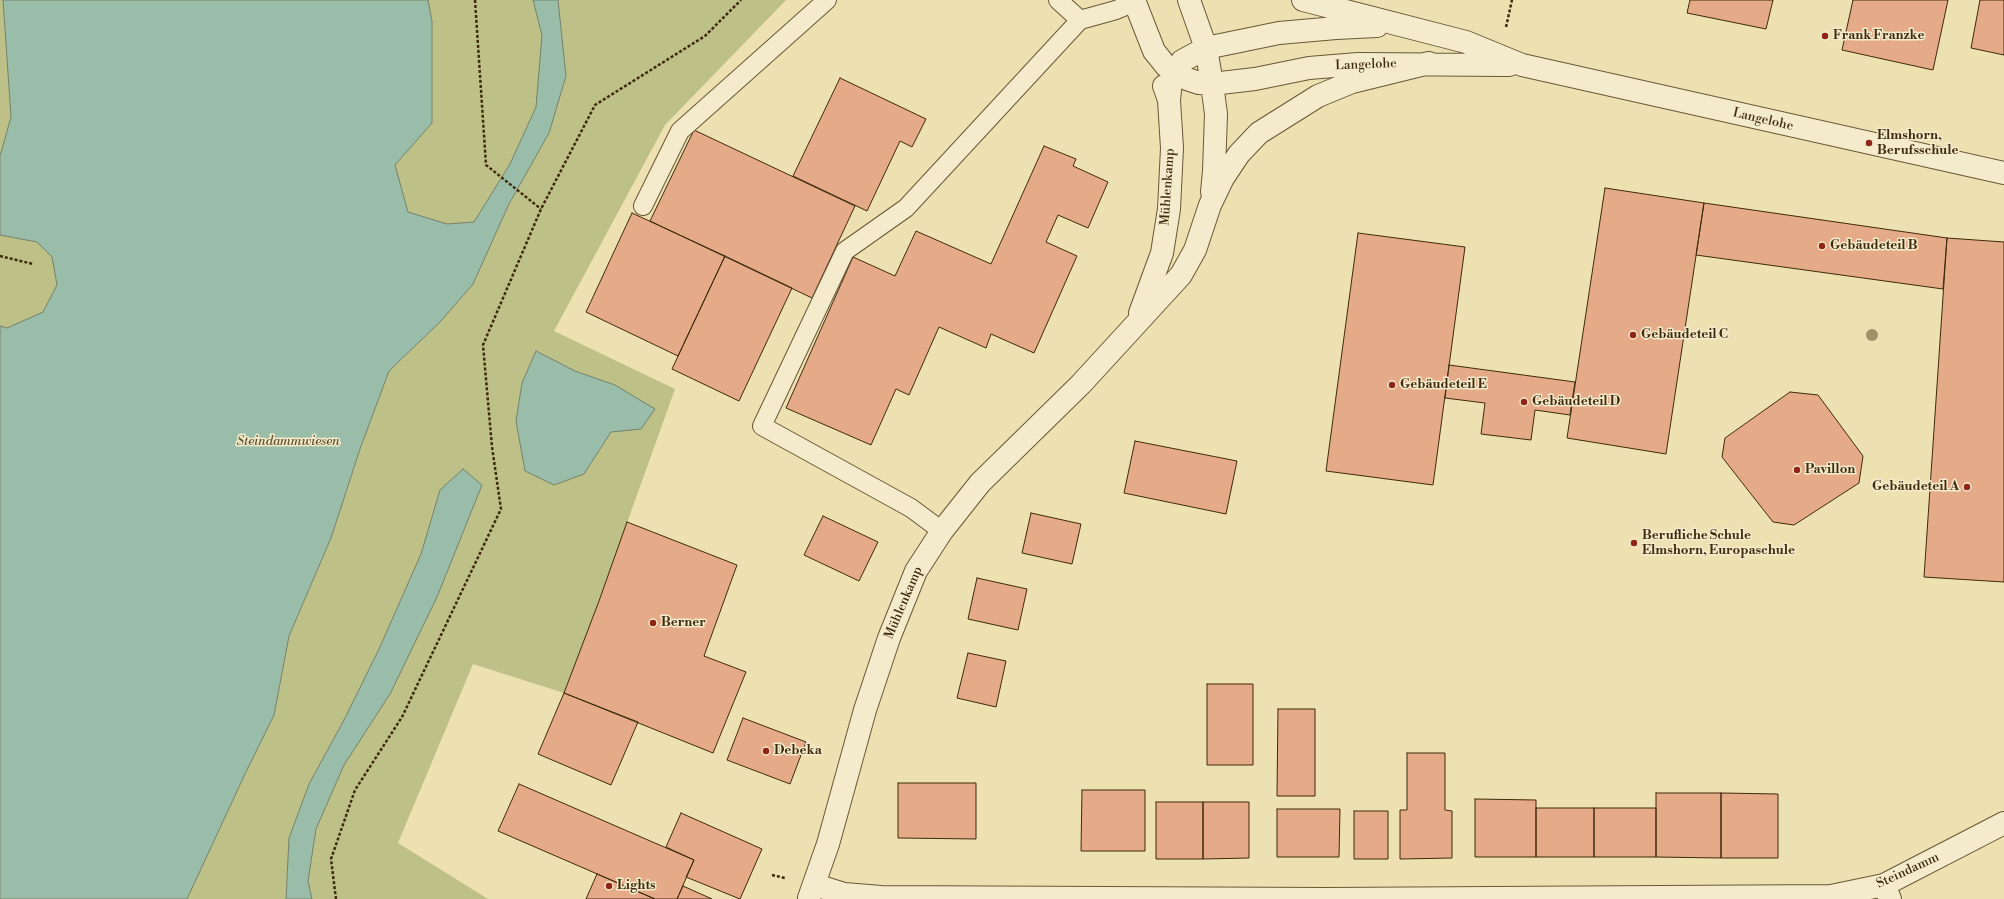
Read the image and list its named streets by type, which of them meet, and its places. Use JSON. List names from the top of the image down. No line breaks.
{"streets":{"street":["Langelohe","Mühlenkamp","Steindamm"]},"crossings":[["Langelohe","Mühlenkamp"],["Mühlenkamp","Steindamm"]],"parks":["Steindammwiesen"],"places":["Frank Franzke","Elmshorn, Berufsschule","Gebäudeteil B","Gebäudeteil C","Gebäudeteil E","Gebäudeteil D","Pavillon","Gebäudeteil A","Berufliche Schule Elmshorn, Europaschule","Berner","Debeka","Lights"]}
